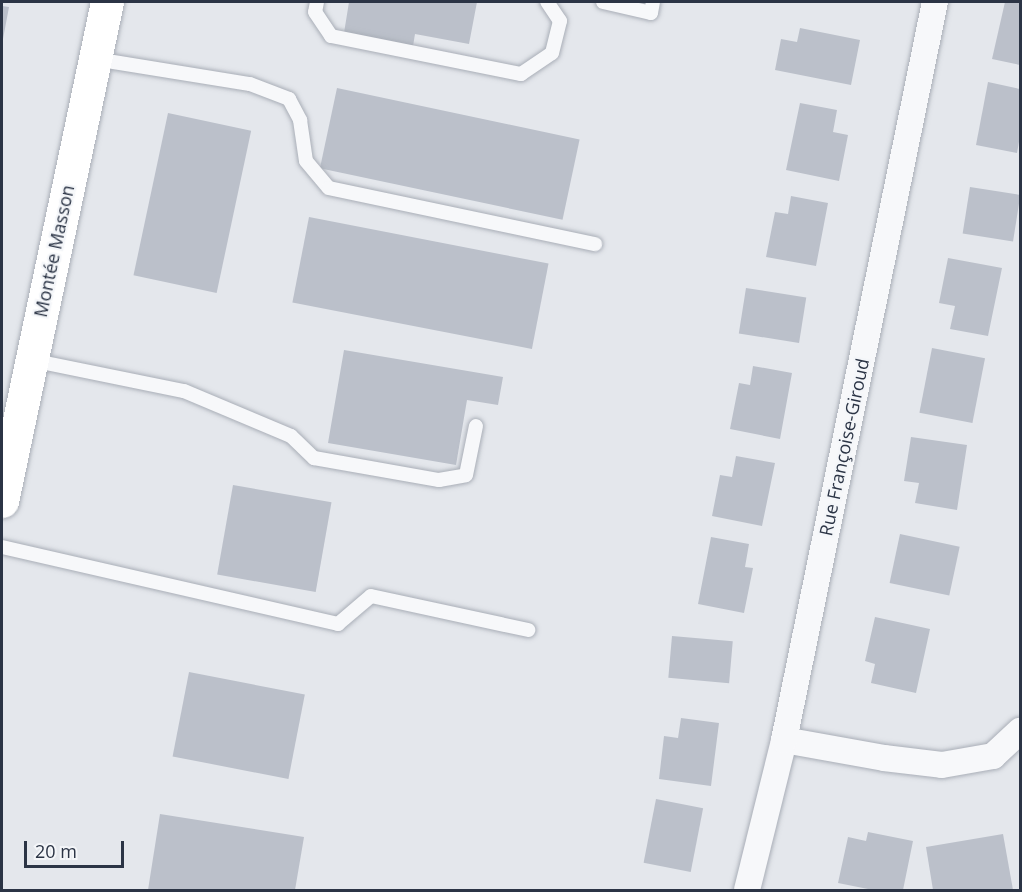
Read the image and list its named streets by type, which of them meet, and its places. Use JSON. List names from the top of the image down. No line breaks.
{"streets":{"main road":["Montée Masson"],"street":["Rue Françoise-Giroud"]},"scale_bar":"20 m"}
